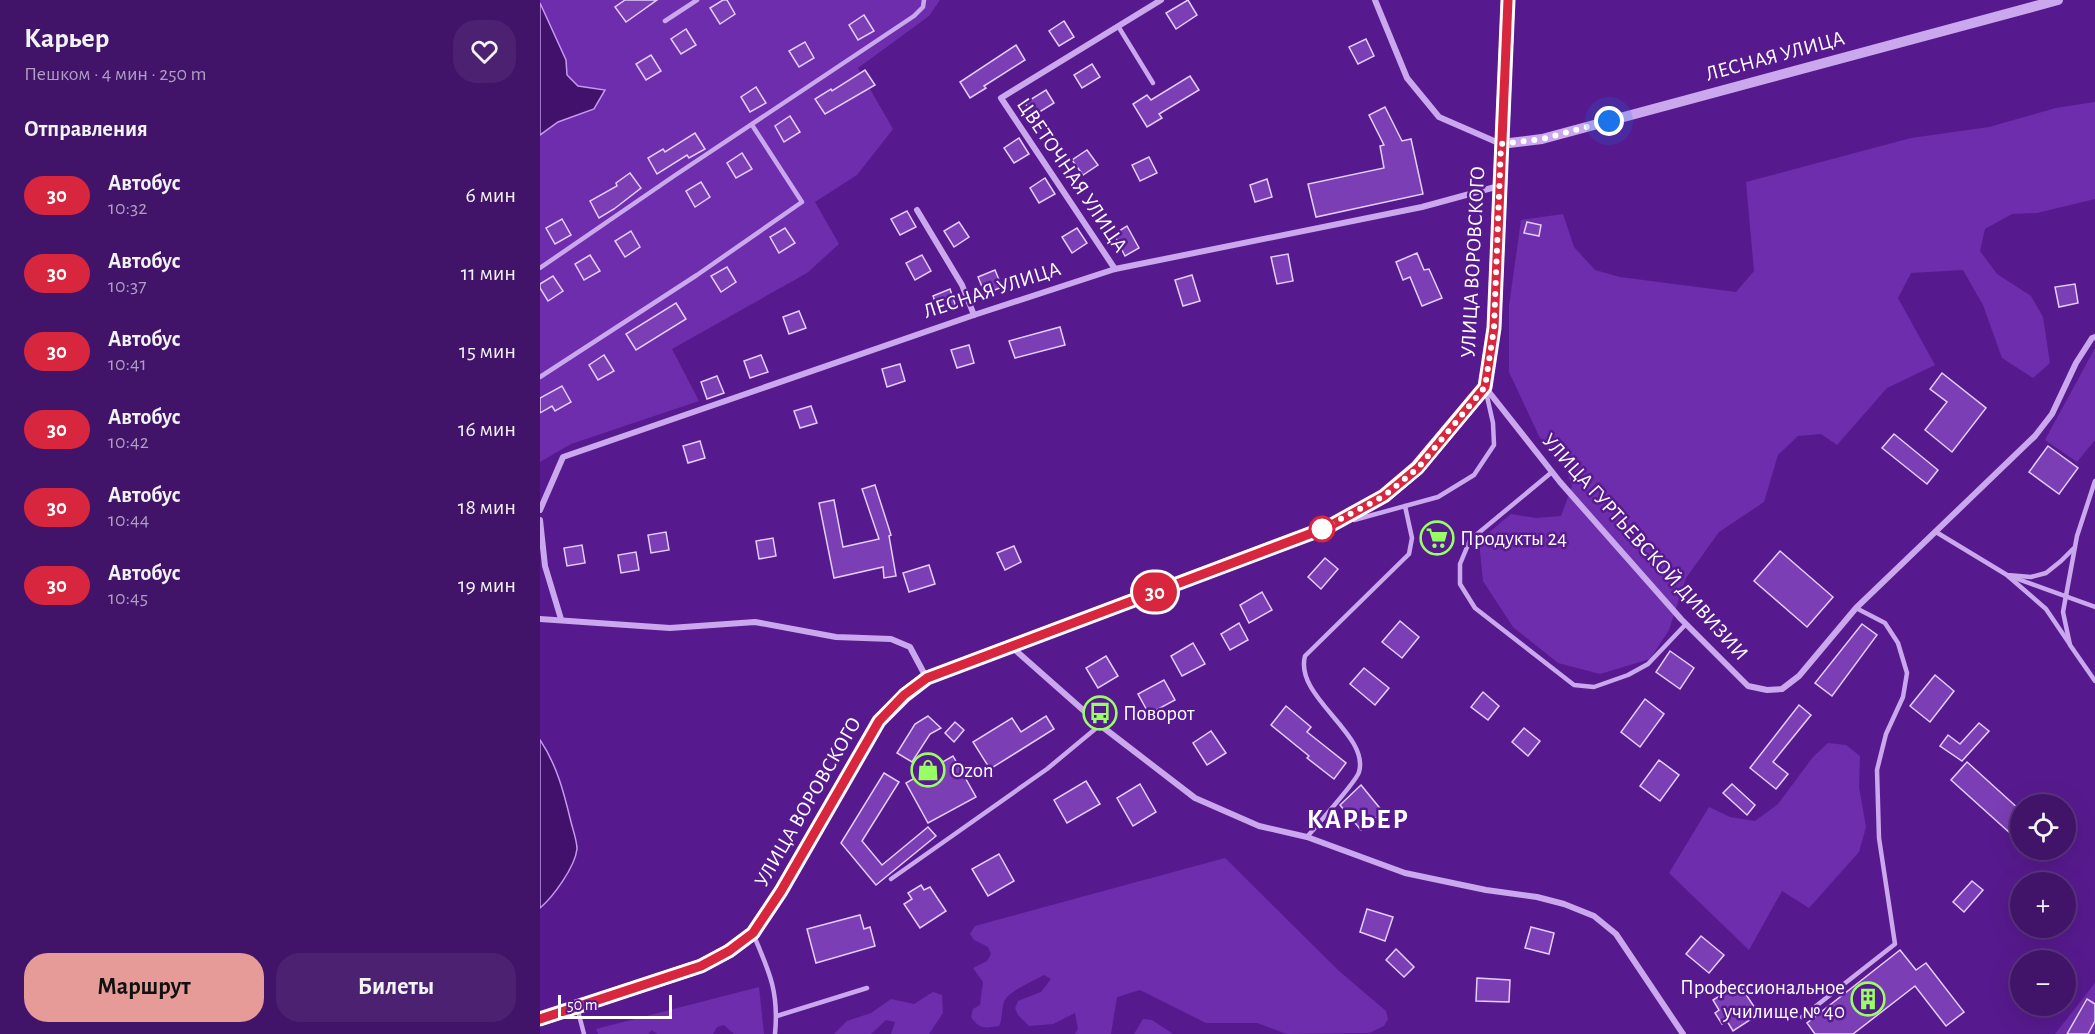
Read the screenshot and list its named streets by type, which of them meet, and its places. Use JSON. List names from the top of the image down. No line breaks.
{"streets":{"main road":["УЛИЦА ВОРОВСКОГО"],"street":["ЛЕСНАЯ УЛИЦА","ЦВЕТОЧНАЯ УЛИЦА","УЛИЦА ГУРТЬЕВСКОЙ ДИВИЗИИ"]},"crossings":[["ЛЕСНАЯ УЛИЦА","ЦВЕТОЧНАЯ УЛИЦА"],["ЛЕСНАЯ УЛИЦА","УЛИЦА ВОРОВСКОГО"],["УЛИЦА ВОРОВСКОГО","УЛИЦА ГУРТЬЕВСКОЙ ДИВИЗИИ"]],"districts":["КАРЬЕР"],"places":{"supermarket":["Продукты 24"],"bus stop":["Поворот"],"shop":["Ozon"],"building":["Профессиональное училище № 40"]},"lines":["bus line 30"],"scale_bar":"50 m","page":{"heading":[["Карьер","Пешком · 4 мин · 250 m"],"Отправления"],"on_map":"30","list":[{"mark":"30","name":"Автобус","note":"10:32","value":"6 мин"},{"mark":"30","name":"Автобус","note":"10:37","value":"11 мин"},{"mark":"30","name":"Автобус","note":"10:41","value":"15 мин"},{"mark":"30","name":"Автобус","note":"10:42","value":"16 мин"},{"mark":"30","name":"Автобус","note":"10:44","value":"18 мин"},{"mark":"30","name":"Автобус","note":"10:45","value":"19 мин"}],"map_buttons":["+","−"],"buttons":["Маршрут","Билеты"],"scale":"50 m"}}
